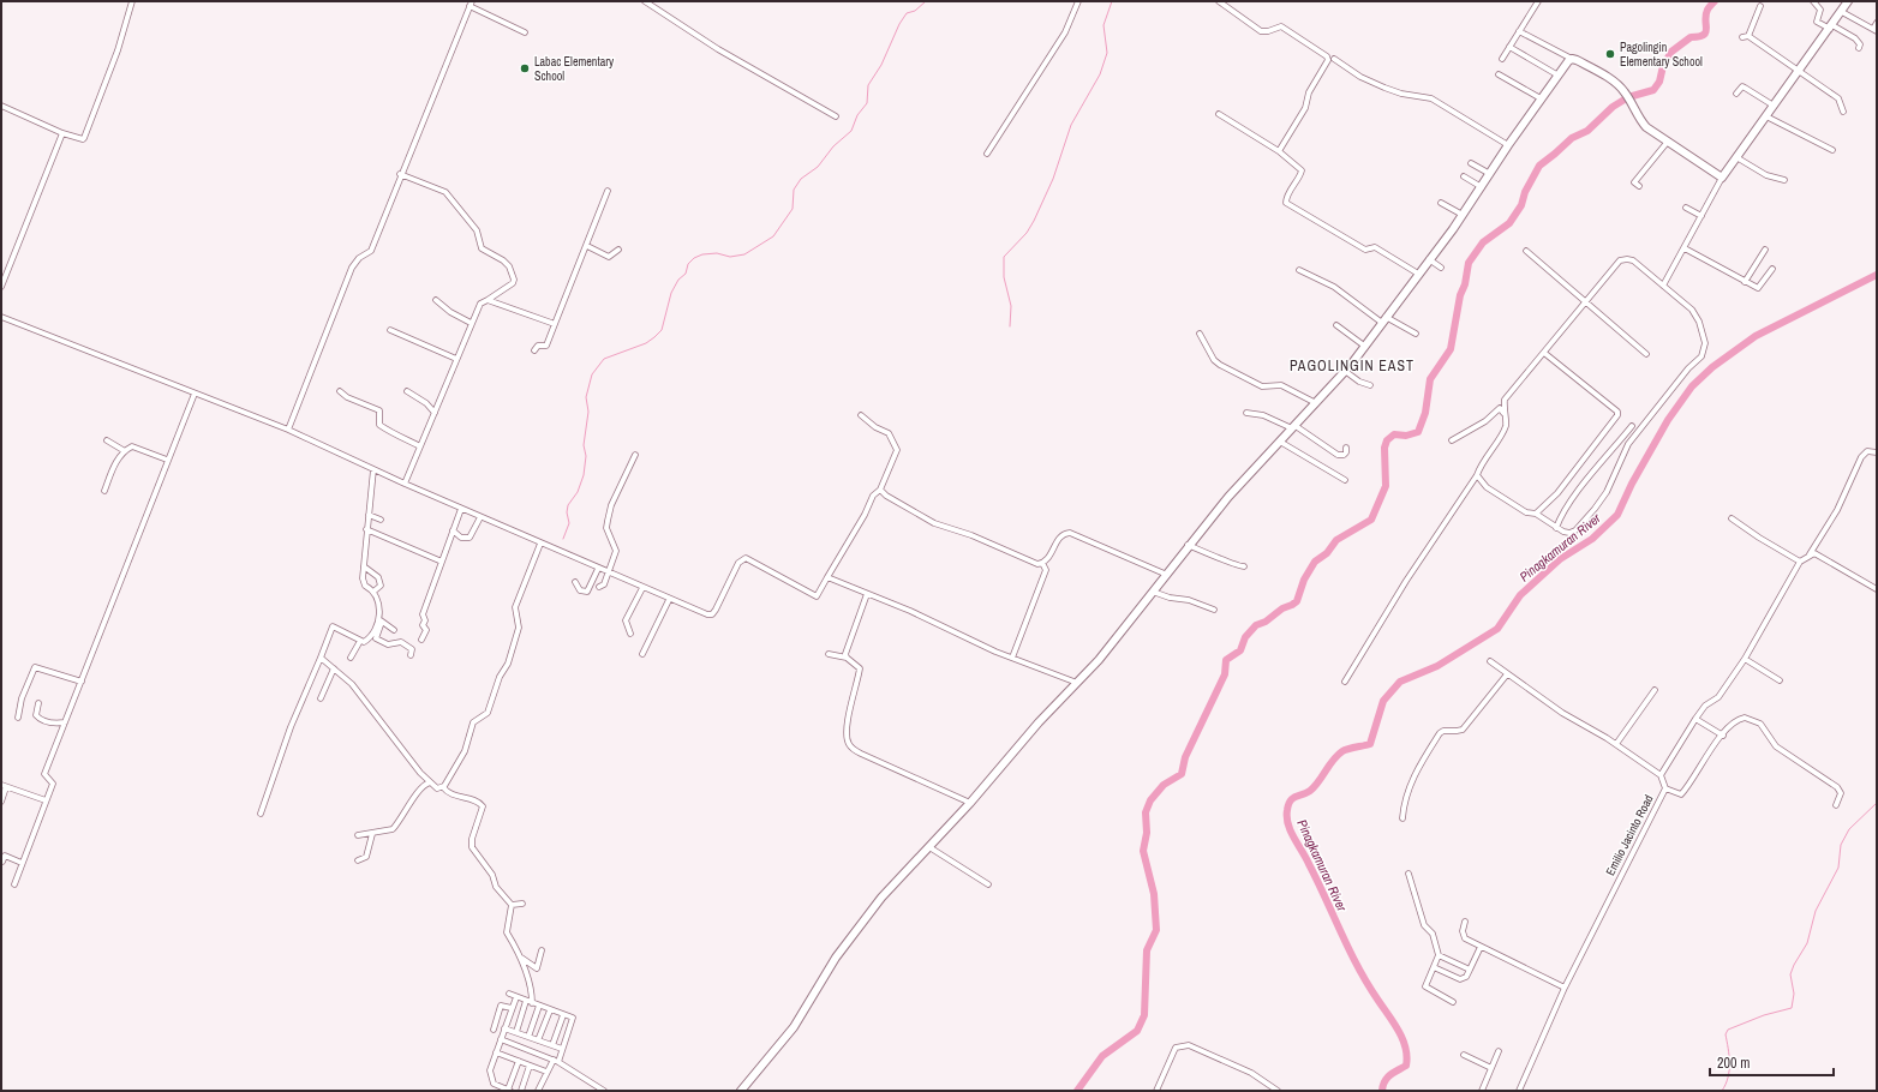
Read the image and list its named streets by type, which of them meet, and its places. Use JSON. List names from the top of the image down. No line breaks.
{"streets":{"street":["Emilio Jacinto Road"]},"districts":["PAGOLINGIN EAST"],"water":["Pinagkamuran River"],"places":["Pagolingin Elementary School","Labac Elementary School"],"scale_bar":"200 m"}
